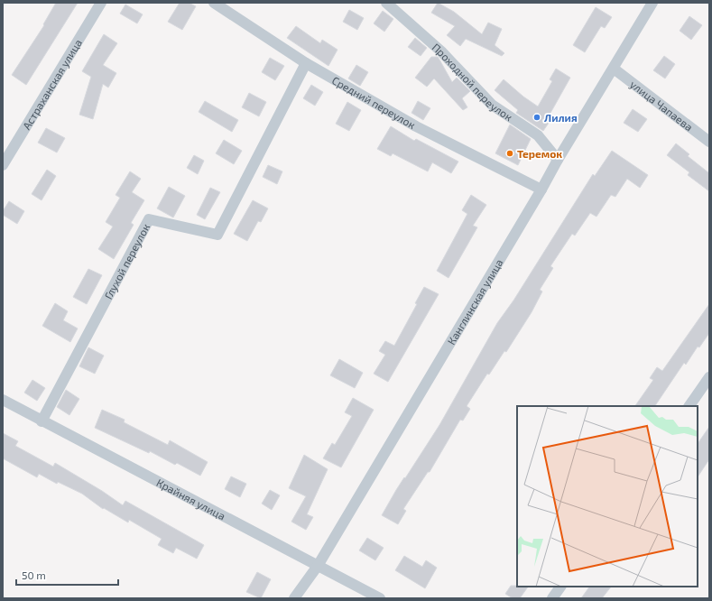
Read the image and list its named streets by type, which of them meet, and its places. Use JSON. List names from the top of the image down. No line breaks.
{"streets":{"street":["Проходной переулок","Астраханская улица","Средний переулок","улица Чапаева","Глухой переулок","Канглинская улица","Крайняя улица"]},"crossings":[["Проходной переулок","Канглинская улица"],["Средний переулок","Глухой переулок"],["Средний переулок","Канглинская улица"],["улица Чапаева","Канглинская улица"],["Глухой переулок","Крайняя улица"],["Канглинская улица","Крайняя улица"]],"places":["Лилия","Теремок"],"scale_bar":"50 m"}
